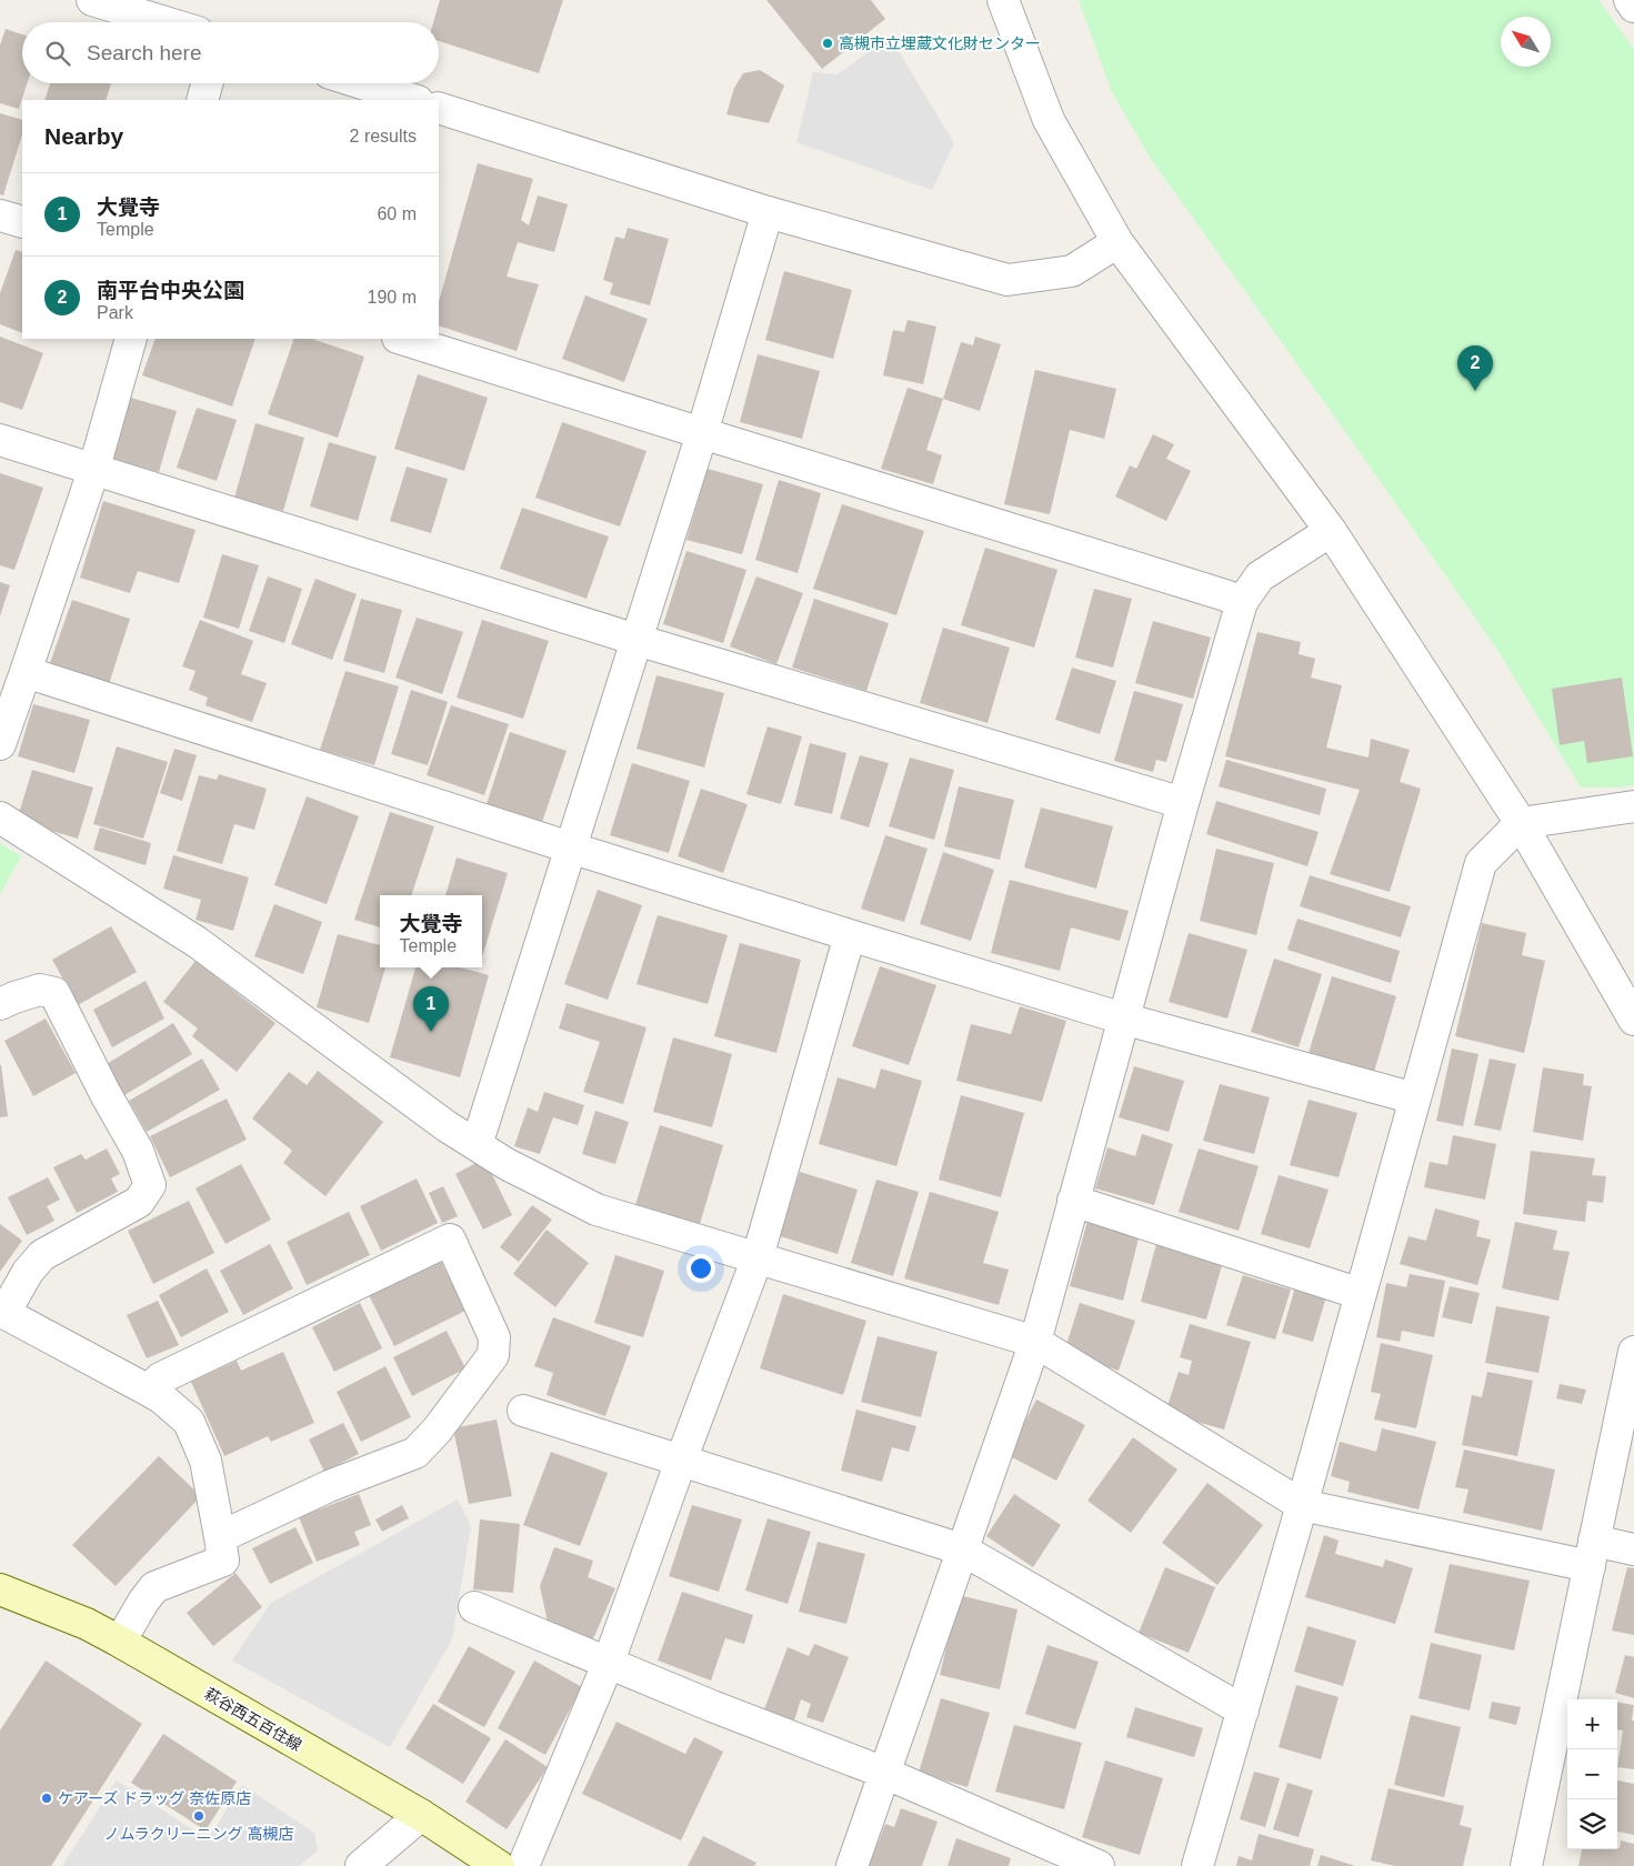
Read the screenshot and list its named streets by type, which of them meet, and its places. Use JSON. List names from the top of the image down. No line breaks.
{"streets":{"main road":["萩谷西五百住線"]},"places":["高槻市立埋蔵文化財センター","ケアーズ ドラッグ 奈佐原店","ノムラクリーニング 高槻店"],"north":"top left","page":{"search":"Search here","heading":["Nearby","2 results"],"list":[{"mark":"1","name":"大覺寺","note":"Temple","value":"60 m"},{"mark":"2","name":"南平台中央公園","note":"Park","value":"190 m"}],"pins":["2","1"],"popup":["大覺寺","Temple"],"map_buttons":["+","−"]}}
